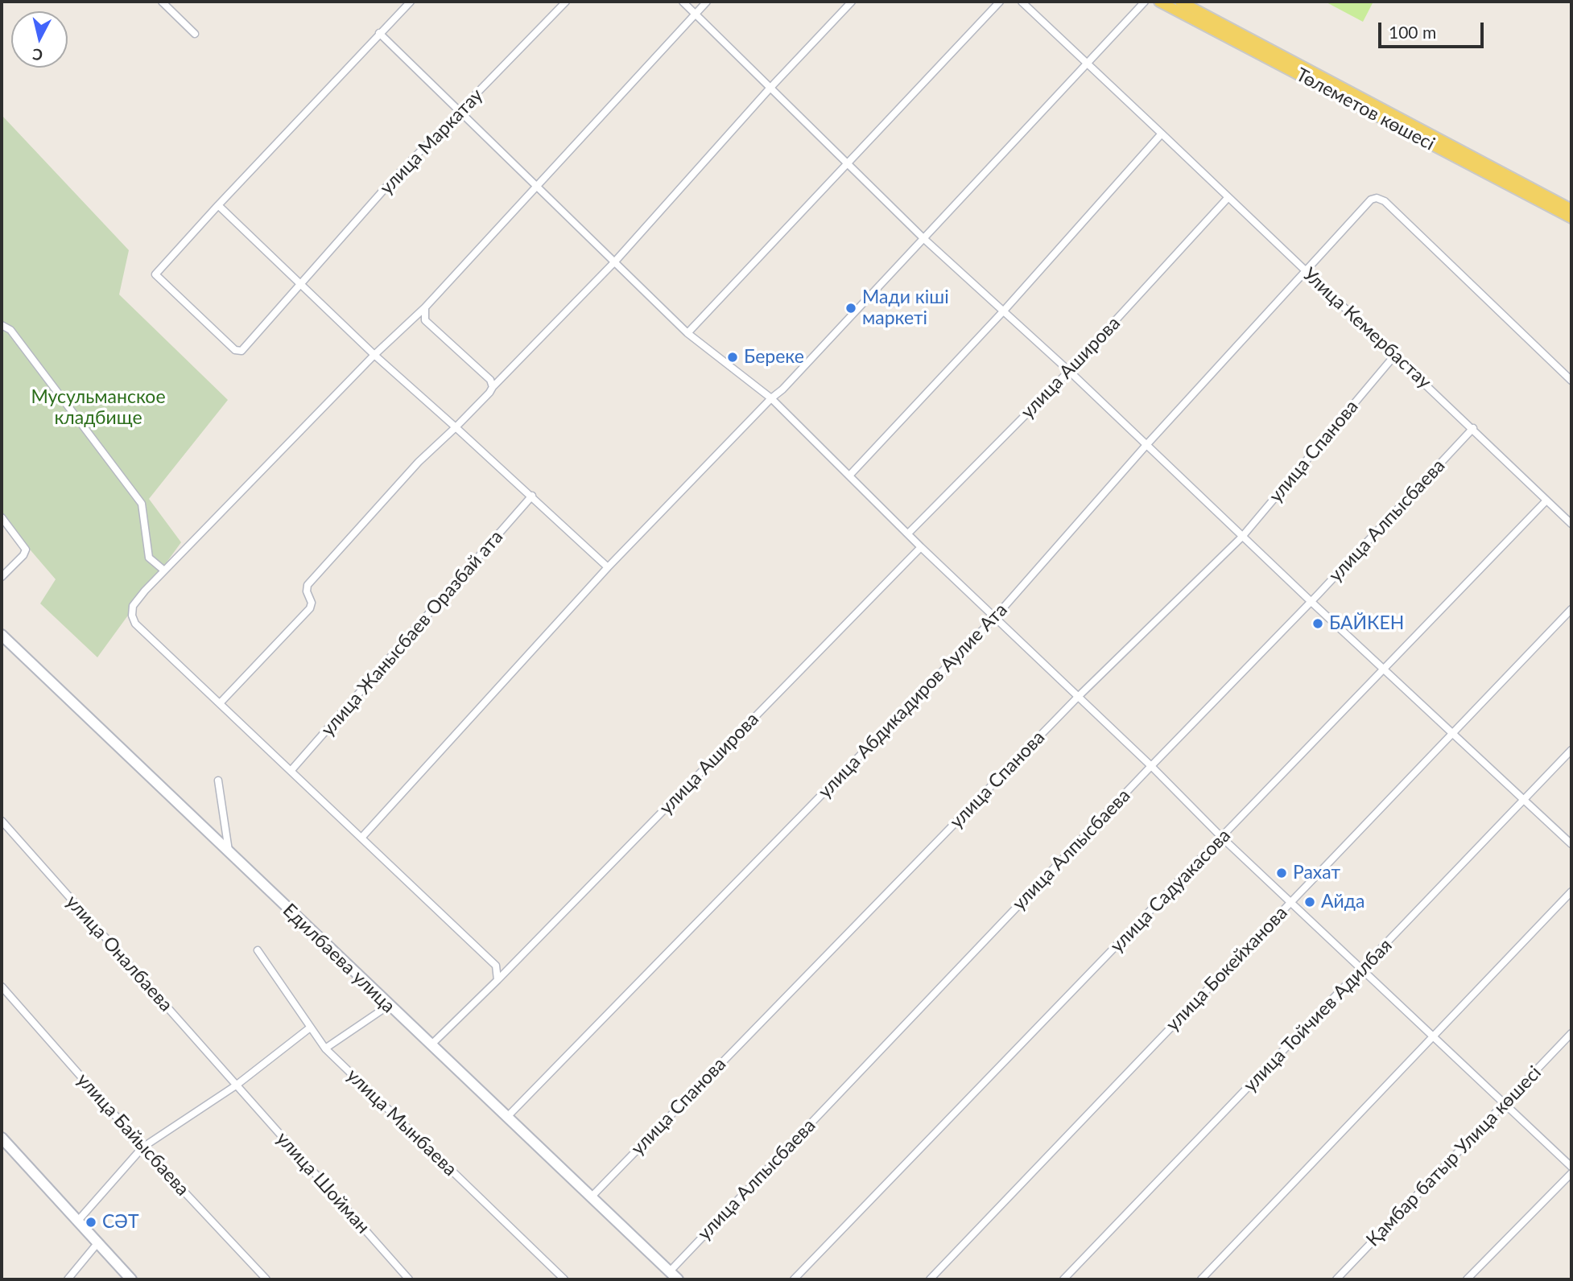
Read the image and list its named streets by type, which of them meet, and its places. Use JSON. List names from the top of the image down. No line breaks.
{"streets":{"main road":["Төлеметов көшесі"],"street":["улица Маркатау","Улица Кемербастау","улица Аширова","улица Спанова","улица Алпысбаева","улица Жанысбаев Оразбай ата","улица Абдикадиров Аулие Ата","улица Садуакасова","улица Оналбаева","Едилбаева улица","улица Бокейханова","улица Тойчиев Адилбая","улица Мынбаева","улица Байысбаева","Қамбар батыр Улица көшесі","улица Шойман"]},"crossings":[["Улица Кемербастау","улица Аширова"],["Улица Кемербастау","улица Спанова"],["Улица Кемербастау","улица Алпысбаева"],["Улица Кемербастау","улица Абдикадиров Аулие Ата"],["Улица Кемербастау","улица Садуакасова"],["улица Аширова","Едилбаева улица"],["улица Спанова","Едилбаева улица"],["улица Алпысбаева","Едилбаева улица"],["улица Абдикадиров Аулие Ата","Едилбаева улица"],["улица Оналбаева","улица Шойман"]],"parks":["Мусульманское кладбище"],"places":["Мади кіші маркеті","Береке","БАЙКЕН","Рахат","Айда","СƏТ"],"scale_bar":"100 m","north":"bottom"}
